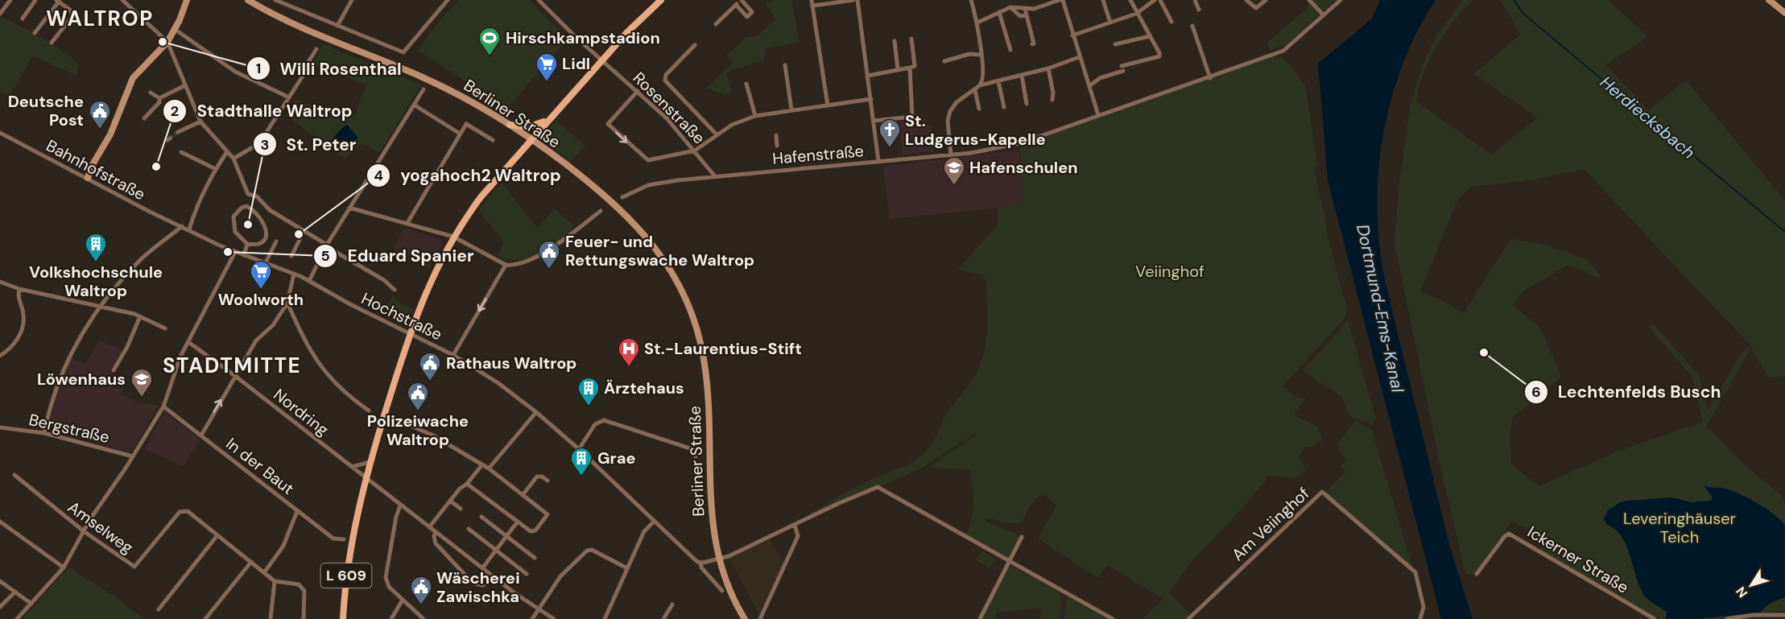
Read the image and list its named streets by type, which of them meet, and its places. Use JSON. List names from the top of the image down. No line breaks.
{"streets":{"main road":["Berliner Straße","L 609"],"street":["Rosenstraße","Hafenstraße","Bahnhofstraße","Hochstraße","Nordring","Bergstraße","In der Baut","Am Veiinghof","Amselweg","Ickerner Straße"]},"crossings":[["Rosenstraße","Hafenstraße"],["Rosenstraße","L 609"],["Berliner Straße","L 609"],["Bahnhofstraße","Hochstraße"],["Hochstraße","L 609"],["Nordring","L 609"]],"districts":["WALTROP","STADTMITTE"],"water":["Herdiecksbach","Dortmund-Ems-Kanal"],"parks":["Veiinghof","Leveringhäuser Teich"],"places":{"other":["Willi Rosenthal","Stadthalle Waltrop","St. Peter","yogahoch2 Waltrop","Eduard Spanier","Lechtenfelds Busch"],"sports":["Hirschkampstadion"],"supermarket":["Lidl","Woolworth"],"public building":["Deutsche Post","Feuer- und Rettungswache Waltrop","Rathaus Waltrop","Polizeiwache Waltrop","Wäscherei Zawischka"],"church":["St. Ludgerus-Kapelle"],"school or university":["Hafenschulen","Löwenhaus"],"building":["Volkshochschule Waltrop","Ärztehaus","Grae"],"hospital":["St.-Laurentius-Stift"]},"north":"bottom left"}
